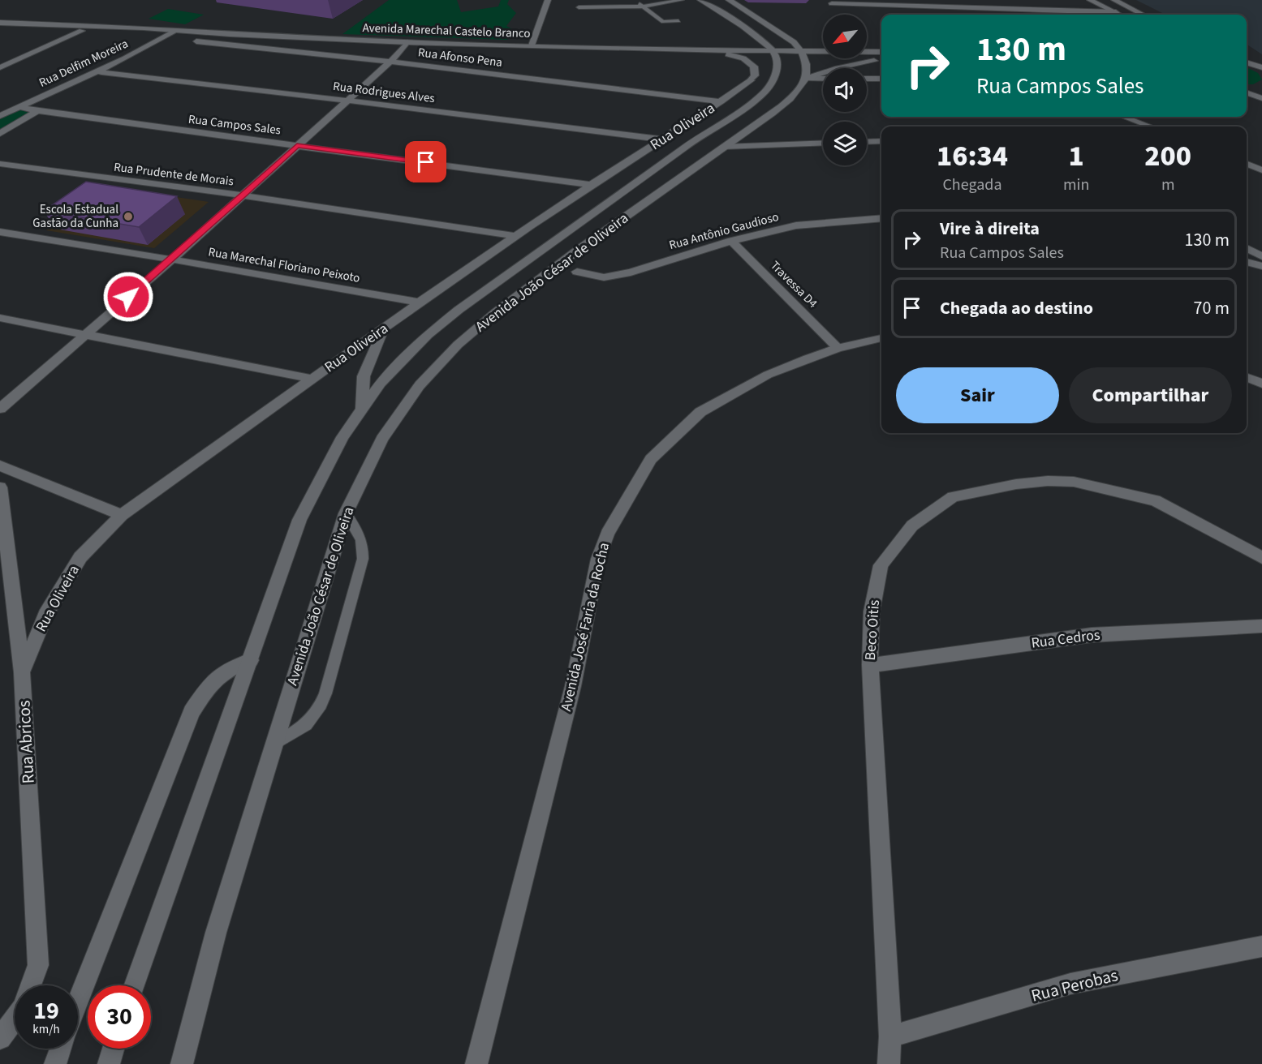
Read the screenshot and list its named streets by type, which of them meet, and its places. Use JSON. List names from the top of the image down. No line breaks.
{"streets":{"street":["Avenida Marechal Castelo Branco","Rua Afonso Pena","Rua Delfim Moreira","Rua Rodrigues Alves","Rua Campos Sales","Rua Oliveira","Rua Prudente de Morais","Rua Antônio Gaudioso","Rua Marechal Floriano Peixoto","Avenida João César de Oliveira","Travessa D4","Avenida José Faria da Rocha","Beco Oitis","Rua Cedros","Rua Abricos","Rua Perobas"]},"crossings":[["Avenida Marechal Castelo Branco","Rua Delfim Moreira"],["Avenida Marechal Castelo Branco","Rua Oliveira"],["Avenida Marechal Castelo Branco","Avenida João César de Oliveira"],["Rua Afonso Pena","Rua Oliveira"],["Rua Delfim Moreira","Rua Campos Sales"],["Rua Rodrigues Alves","Rua Oliveira"],["Rua Campos Sales","Rua Oliveira"],["Rua Oliveira","Rua Prudente de Morais"],["Rua Oliveira","Rua Marechal Floriano Peixoto"],["Rua Oliveira","Avenida João César de Oliveira"],["Rua Oliveira","Rua Abricos"],["Rua Antônio Gaudioso","Travessa D4"],["Travessa D4","Avenida José Faria da Rocha"],["Beco Oitis","Rua Cedros"],["Beco Oitis","Rua Perobas"]],"places":["Escola Estadual Gastão da Cunha"],"north":"bottom left","page":{"turn":["130 m","Rua Campos Sales"],"eta":["16:34","Chegada","1","min","200","m"],"list":[{"name":"Vire à direita","note":"Rua Campos Sales","value":"130 m"},{"name":"Chegada ao destino","value":"70 m"}],"buttons":["Sair","Compartilhar"],"speed":"19 km/h","limit":"30"}}
